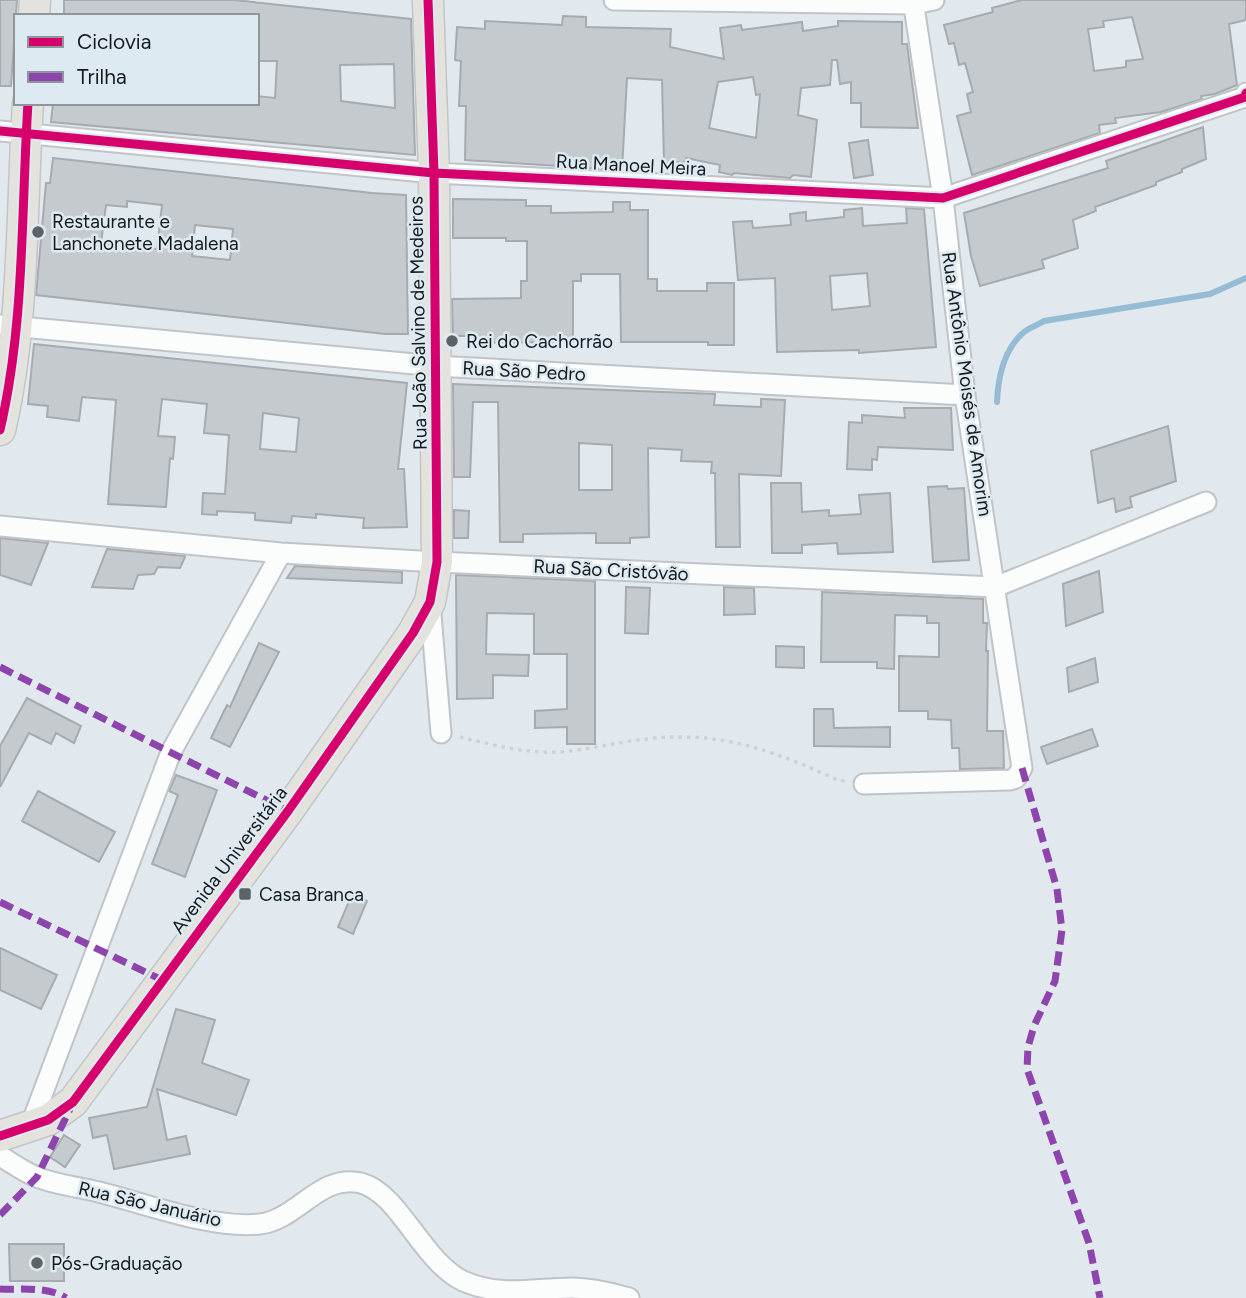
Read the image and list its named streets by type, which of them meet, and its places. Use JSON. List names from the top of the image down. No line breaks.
{"streets":{"main road":["Rua João Salvino de Medeiros","Avenida Universitária"],"street":["Rua Manoel Meira","Rua São Pedro","Rua Antônio Moisés de Amorim","Rua São Cristóvão","Rua São Januário"]},"crossings":[["Rua Manoel Meira","Rua João Salvino de Medeiros"],["Rua Manoel Meira","Rua Antônio Moisés de Amorim"],["Rua João Salvino de Medeiros","Rua São Pedro"],["Rua João Salvino de Medeiros","Rua São Cristóvão"],["Rua João Salvino de Medeiros","Avenida Universitária"],["Rua São Pedro","Rua Antônio Moisés de Amorim"],["Rua Antônio Moisés de Amorim","Rua São Cristóvão"],["Rua São Cristóvão","Avenida Universitária"]],"places":{"other":["Restaurante e Lanchonete Madalena","Rei do Cachorrão","Pós-Graduação"],"transit":["Casa Branca"]},"legend":["Ciclovia","Trilha"]}
